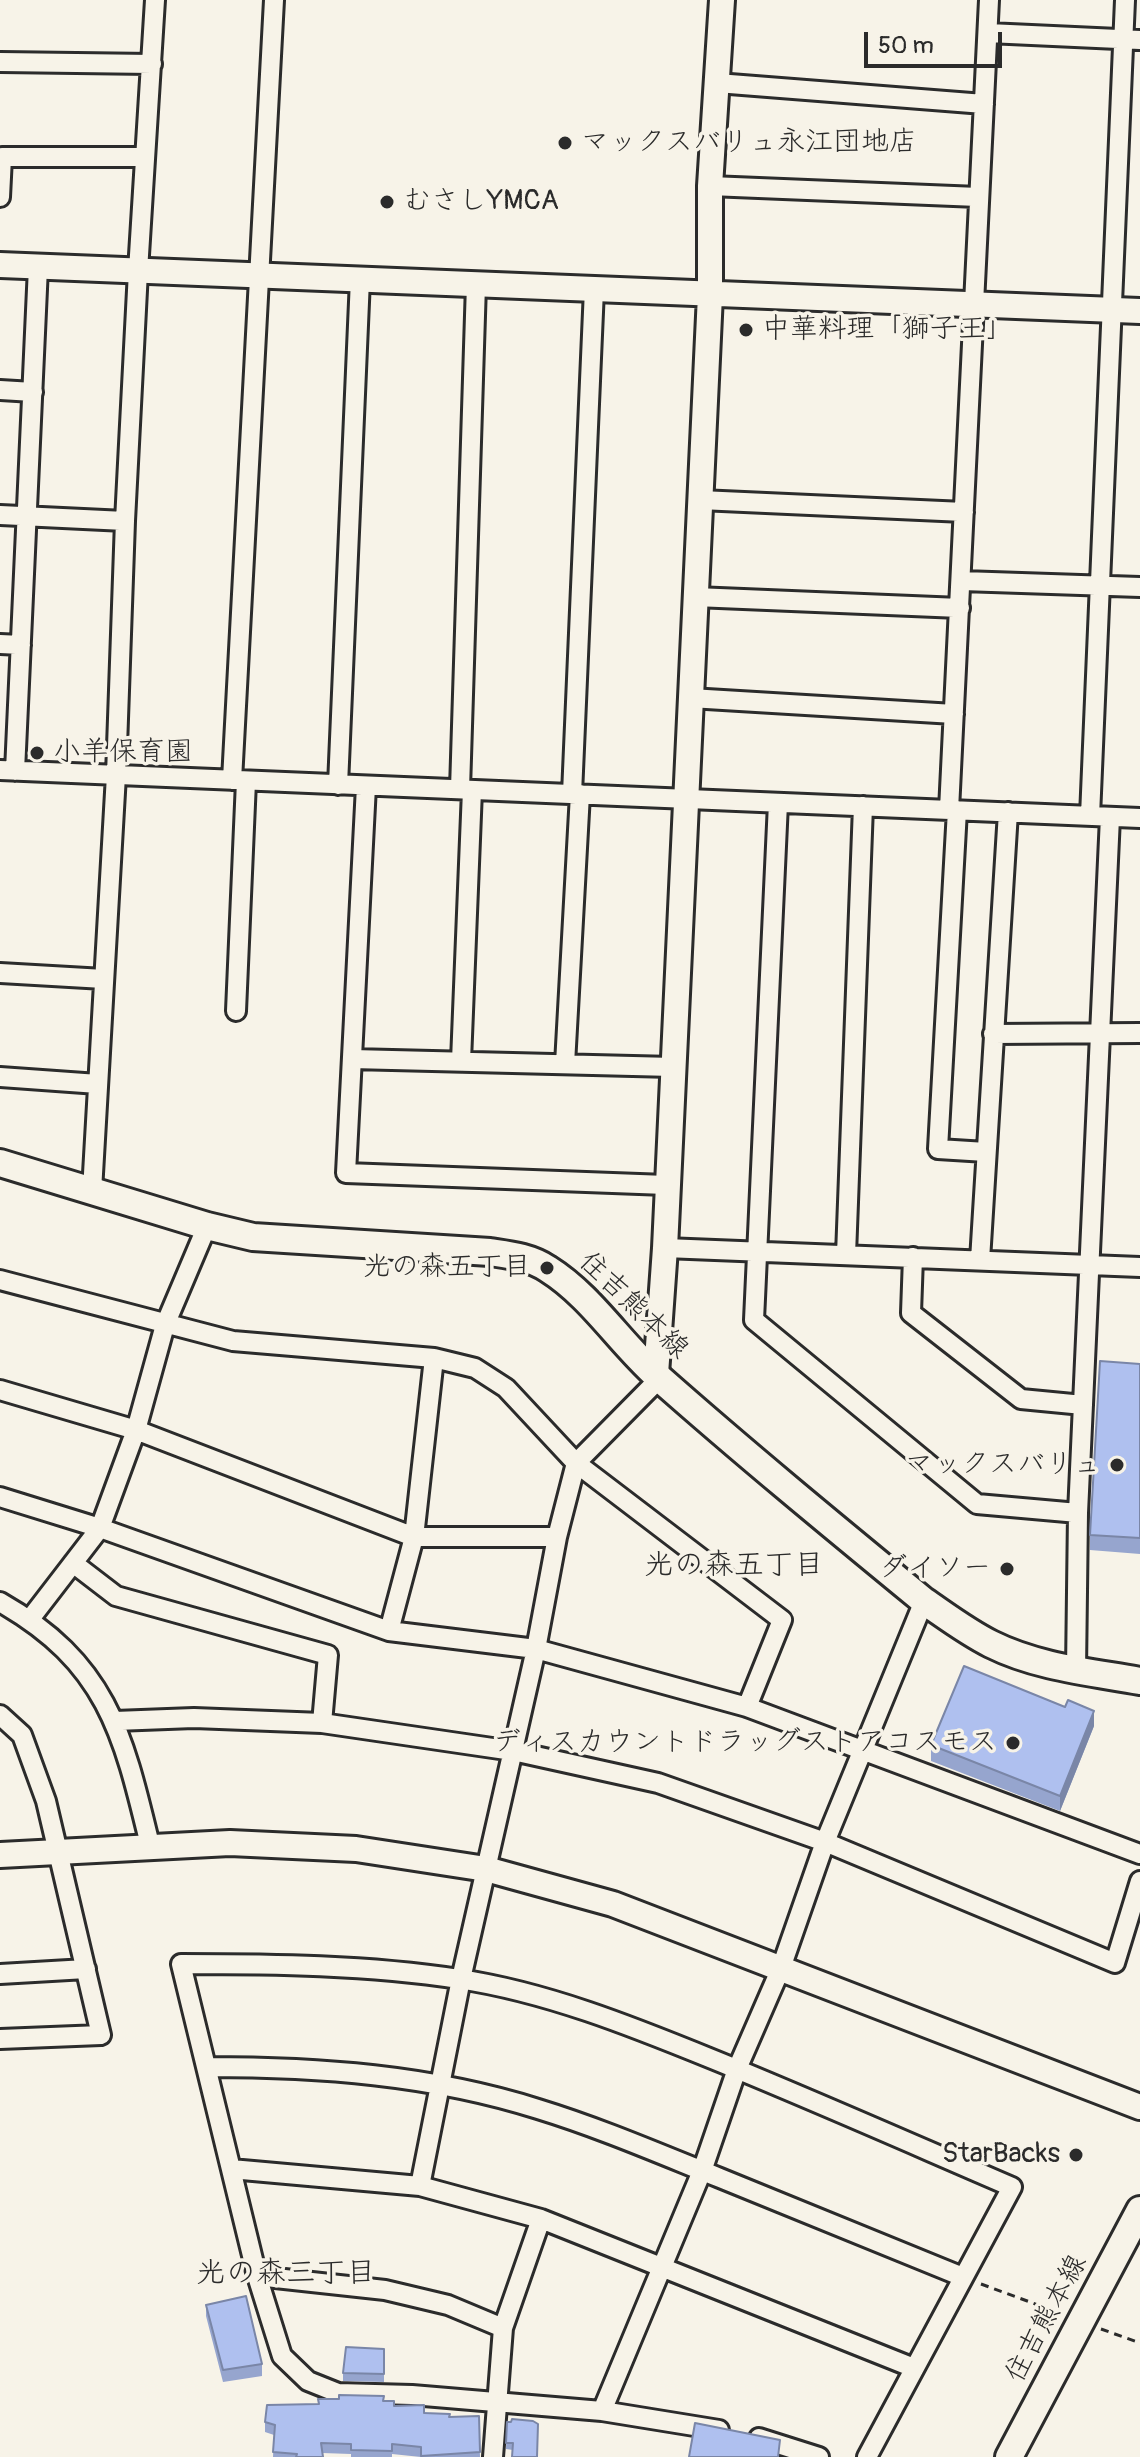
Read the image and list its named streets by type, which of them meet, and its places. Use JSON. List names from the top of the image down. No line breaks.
{"streets":{"main road":["住吉熊本線"]},"districts":["光の森五丁目","光の森三丁目"],"places":["マックスバリュ永江団地店","むさしYMCA","中華料理「獅子王」","小羊保育園","光の森五丁目","マックスバリュ","ダイソー","ディスカウントドラッグストアコスモス","StarBacks"],"scale_bar":"50 m"}
